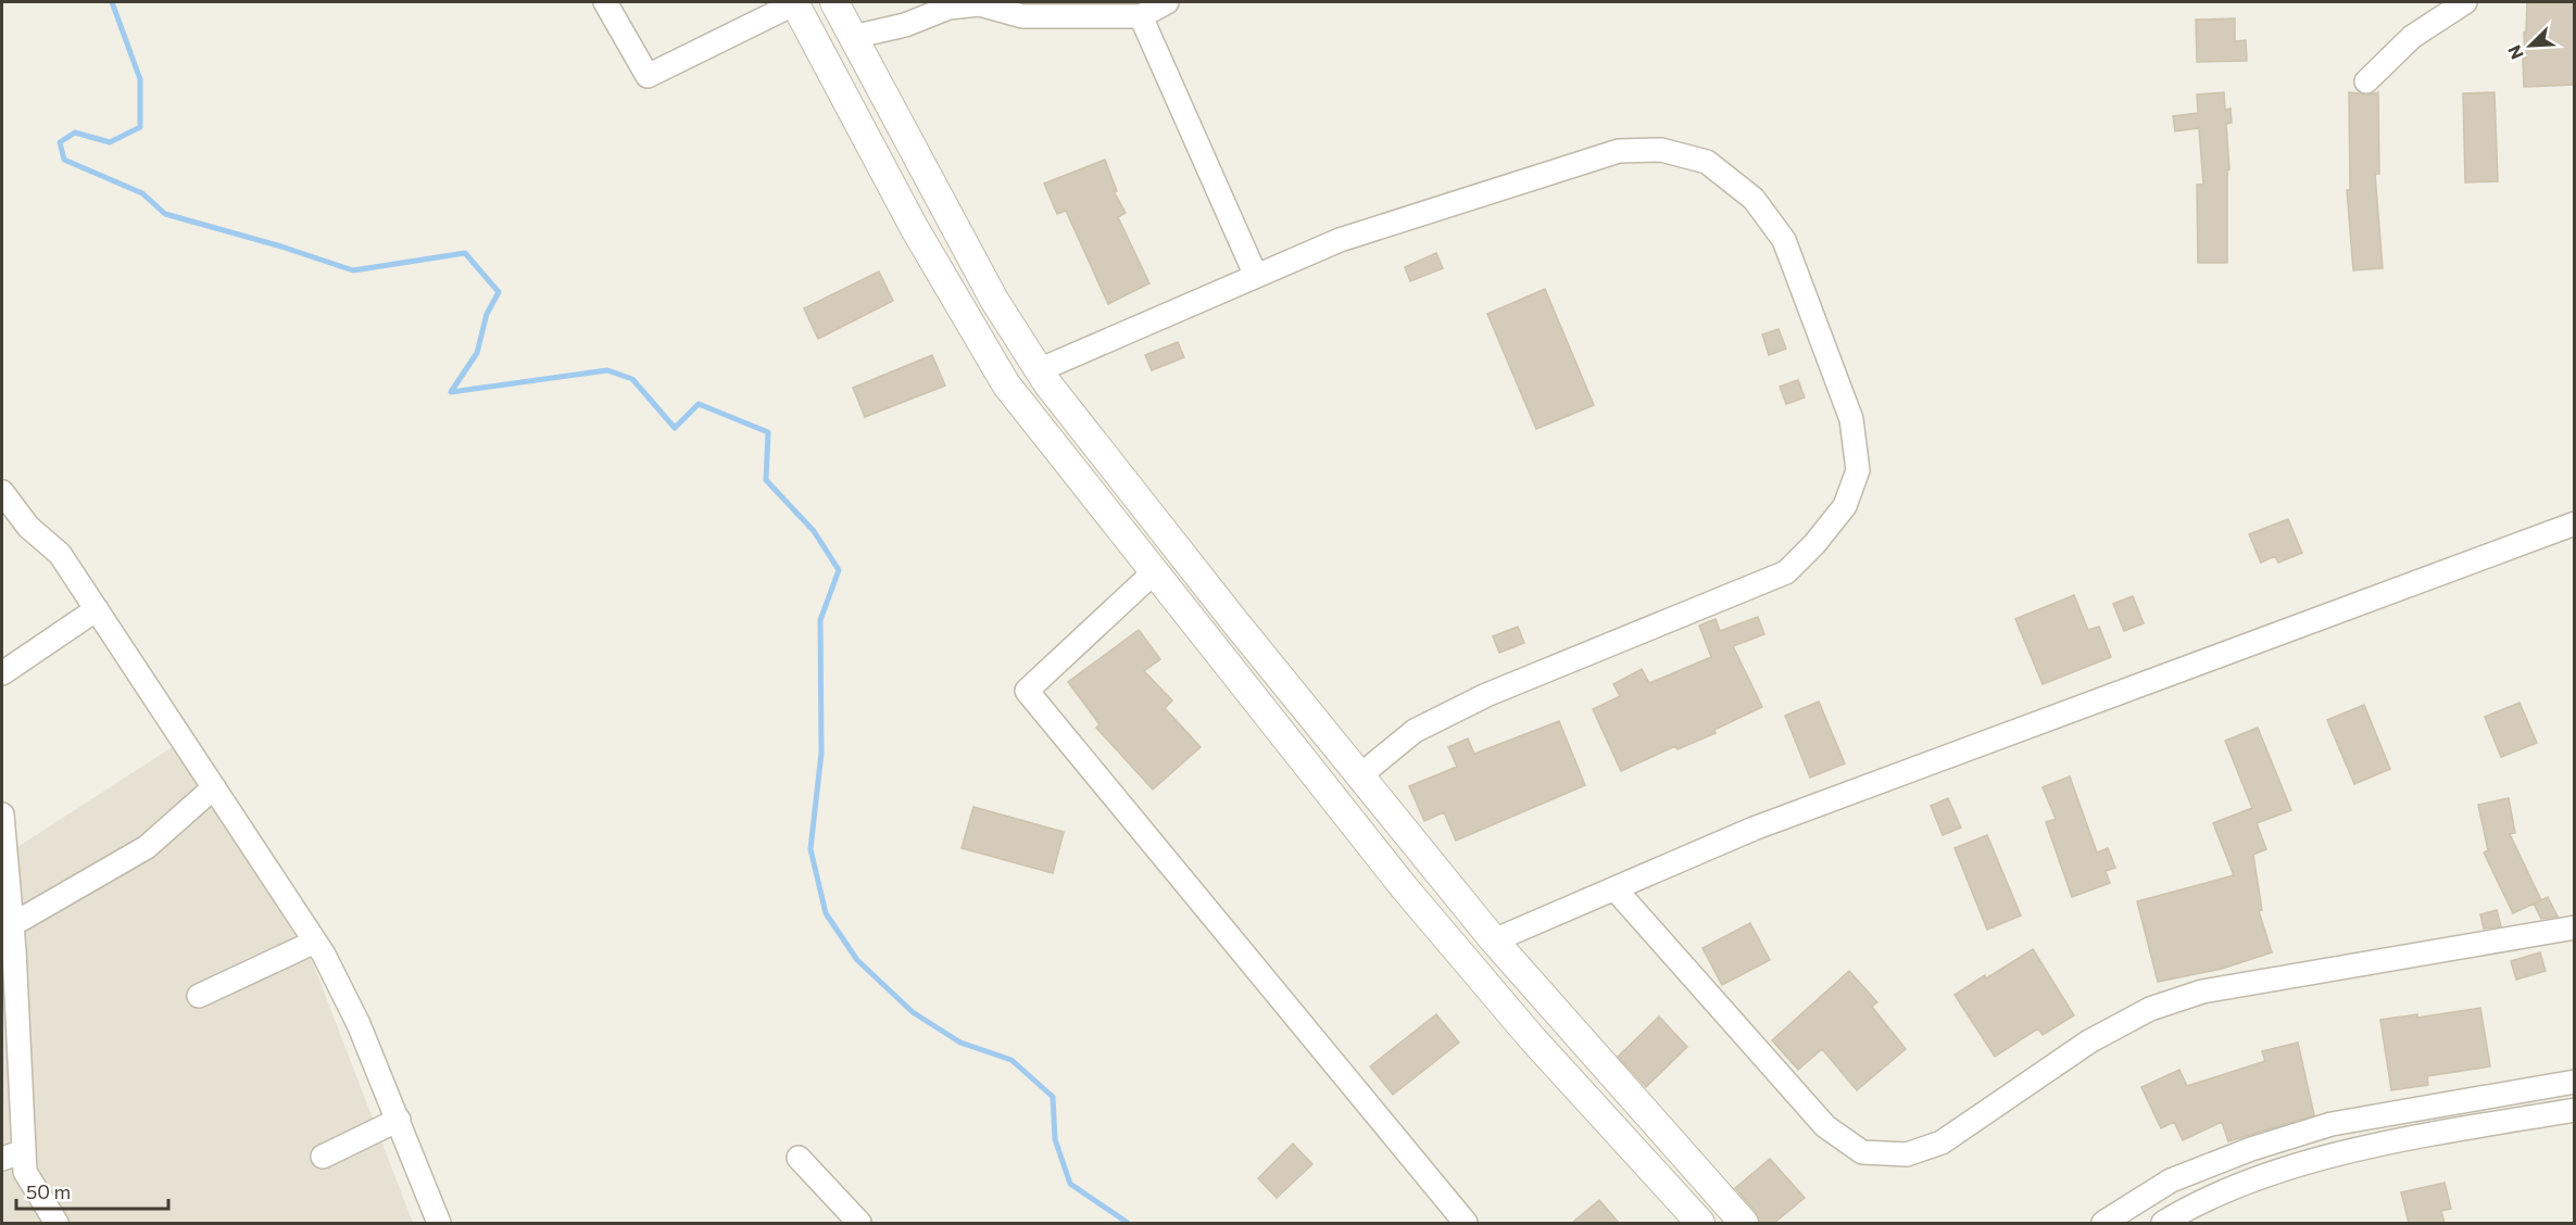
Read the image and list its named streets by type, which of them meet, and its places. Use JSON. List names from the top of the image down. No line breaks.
{"scale_bar":"50 m","north":"bottom left"}
